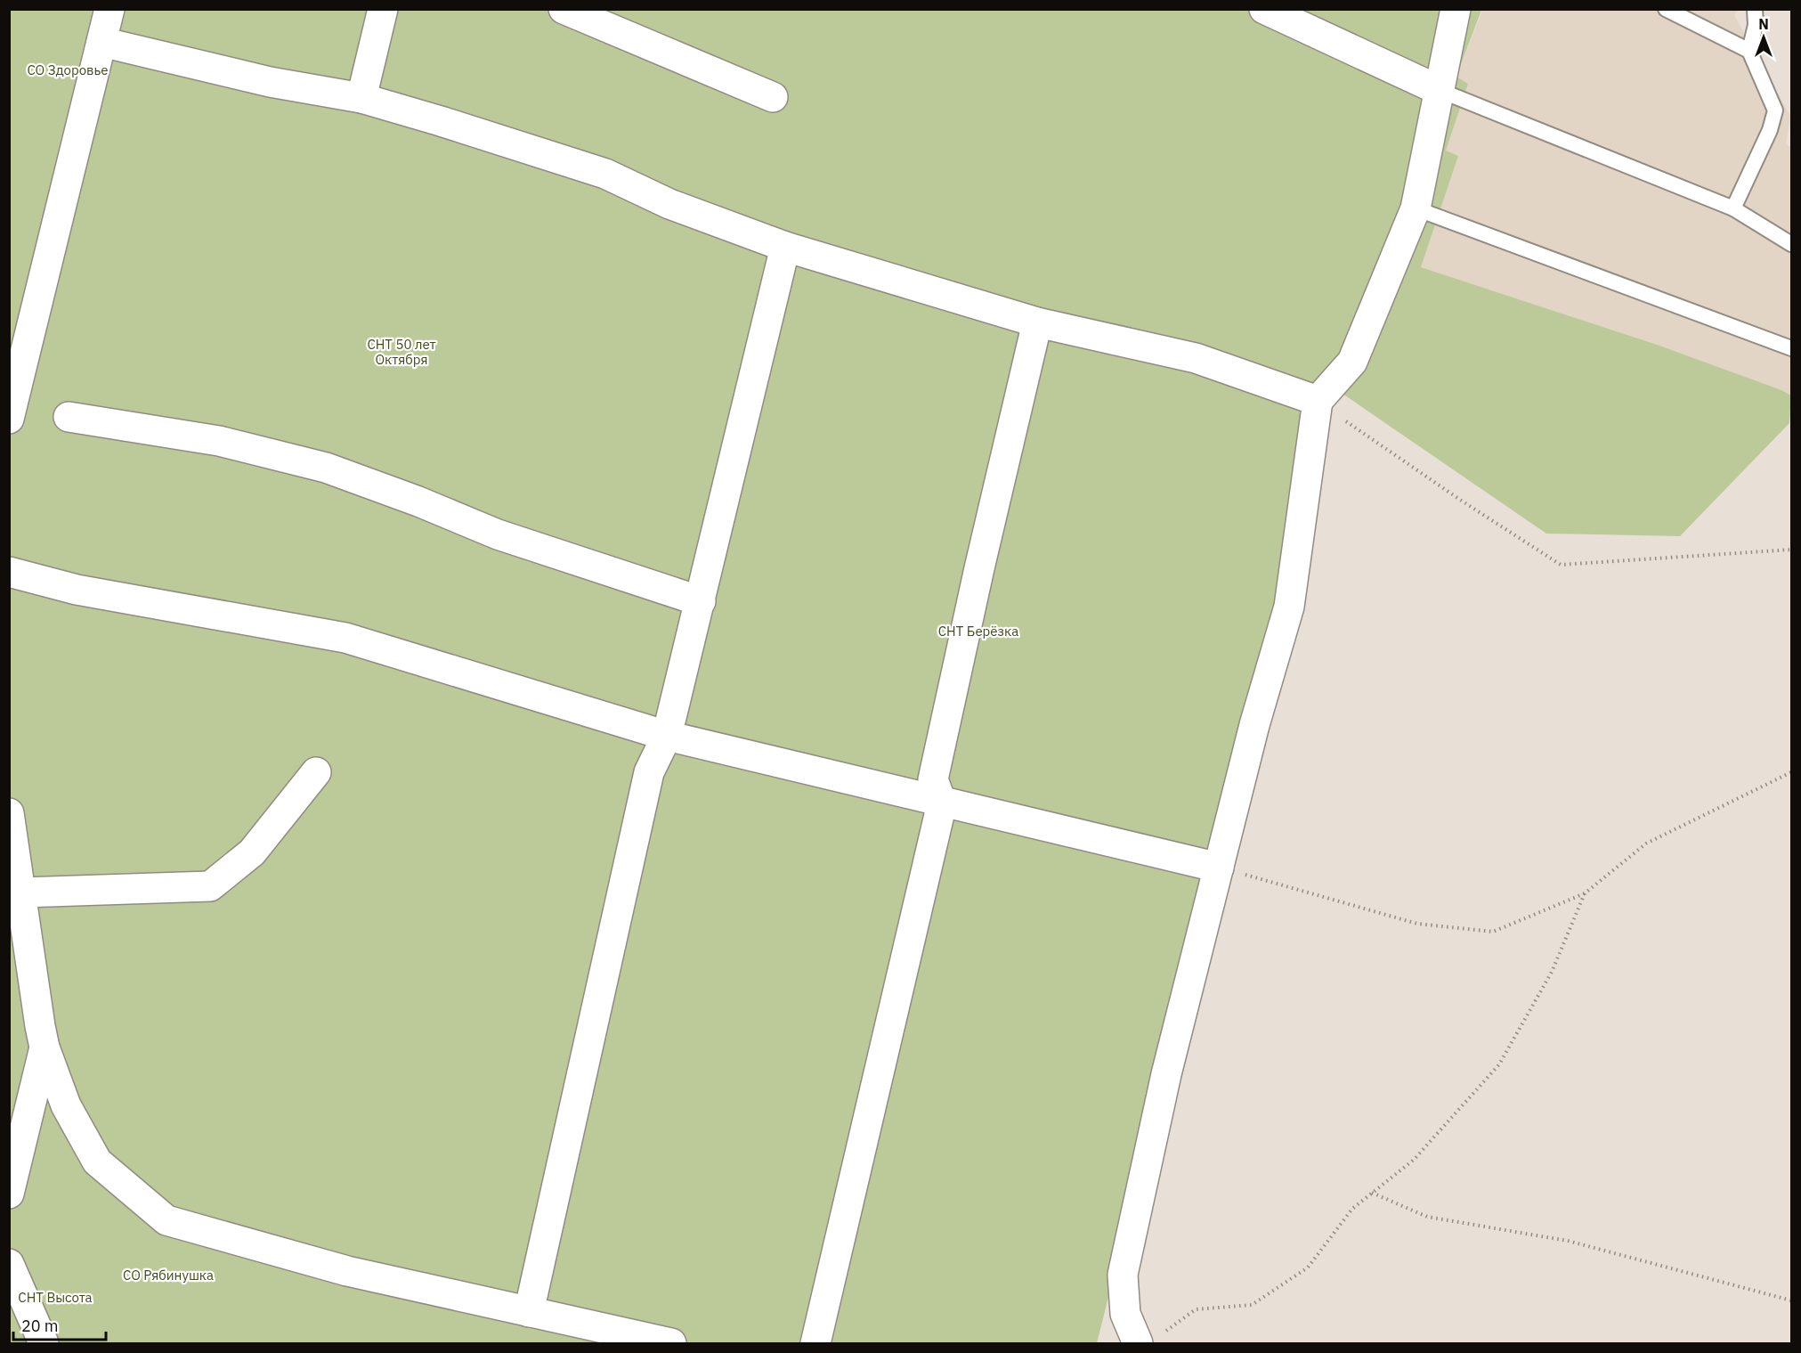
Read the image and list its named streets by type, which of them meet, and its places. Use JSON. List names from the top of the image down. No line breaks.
{"parks":["СО Здоровье","СНТ 50 лет Октября","СНТ Берёзка","СО Рябинушка","СНТ Высота"],"scale_bar":"20 m","north":"top"}
